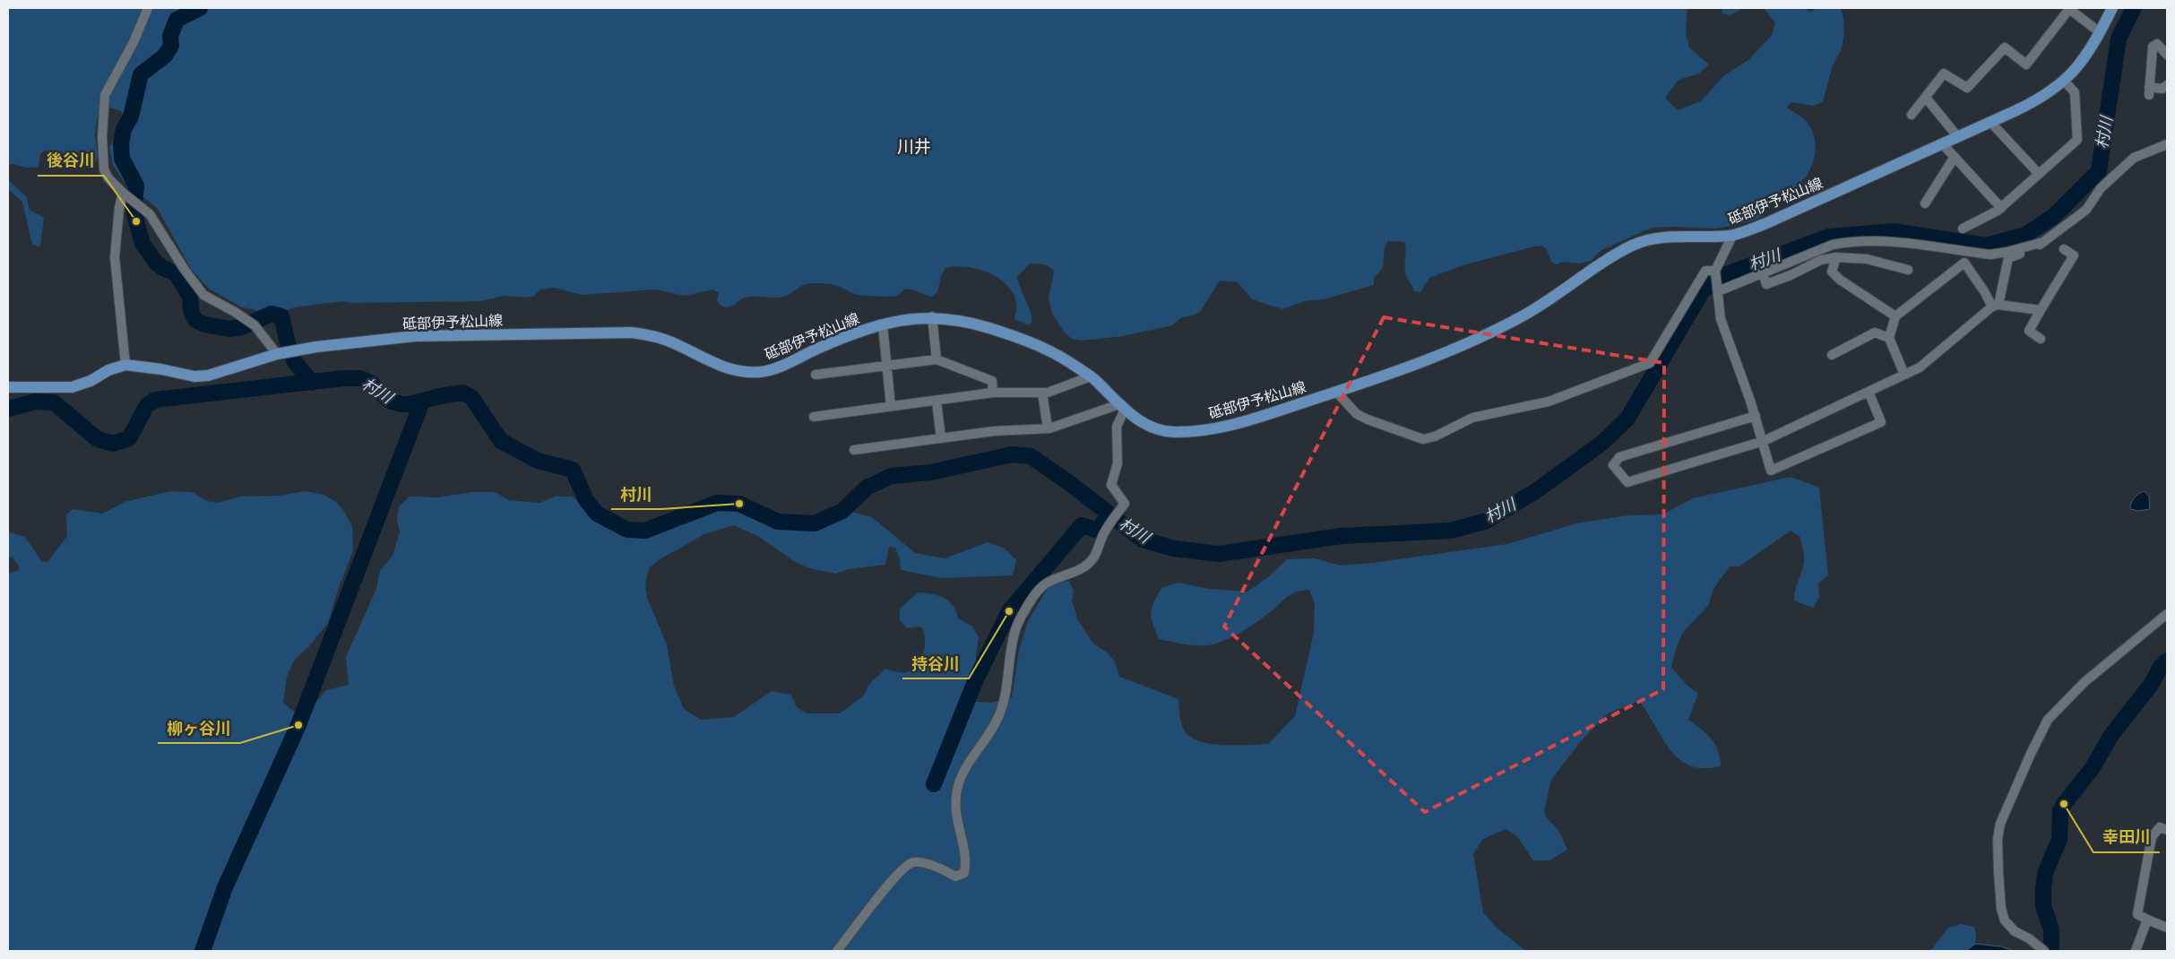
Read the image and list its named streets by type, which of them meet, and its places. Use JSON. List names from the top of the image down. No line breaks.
{"streets":{"main road":["砥部伊予松山線"]},"districts":["川井"],"water":["村川"],"places":["後谷川","村川","持谷川","柳ヶ谷川","幸田川"]}
